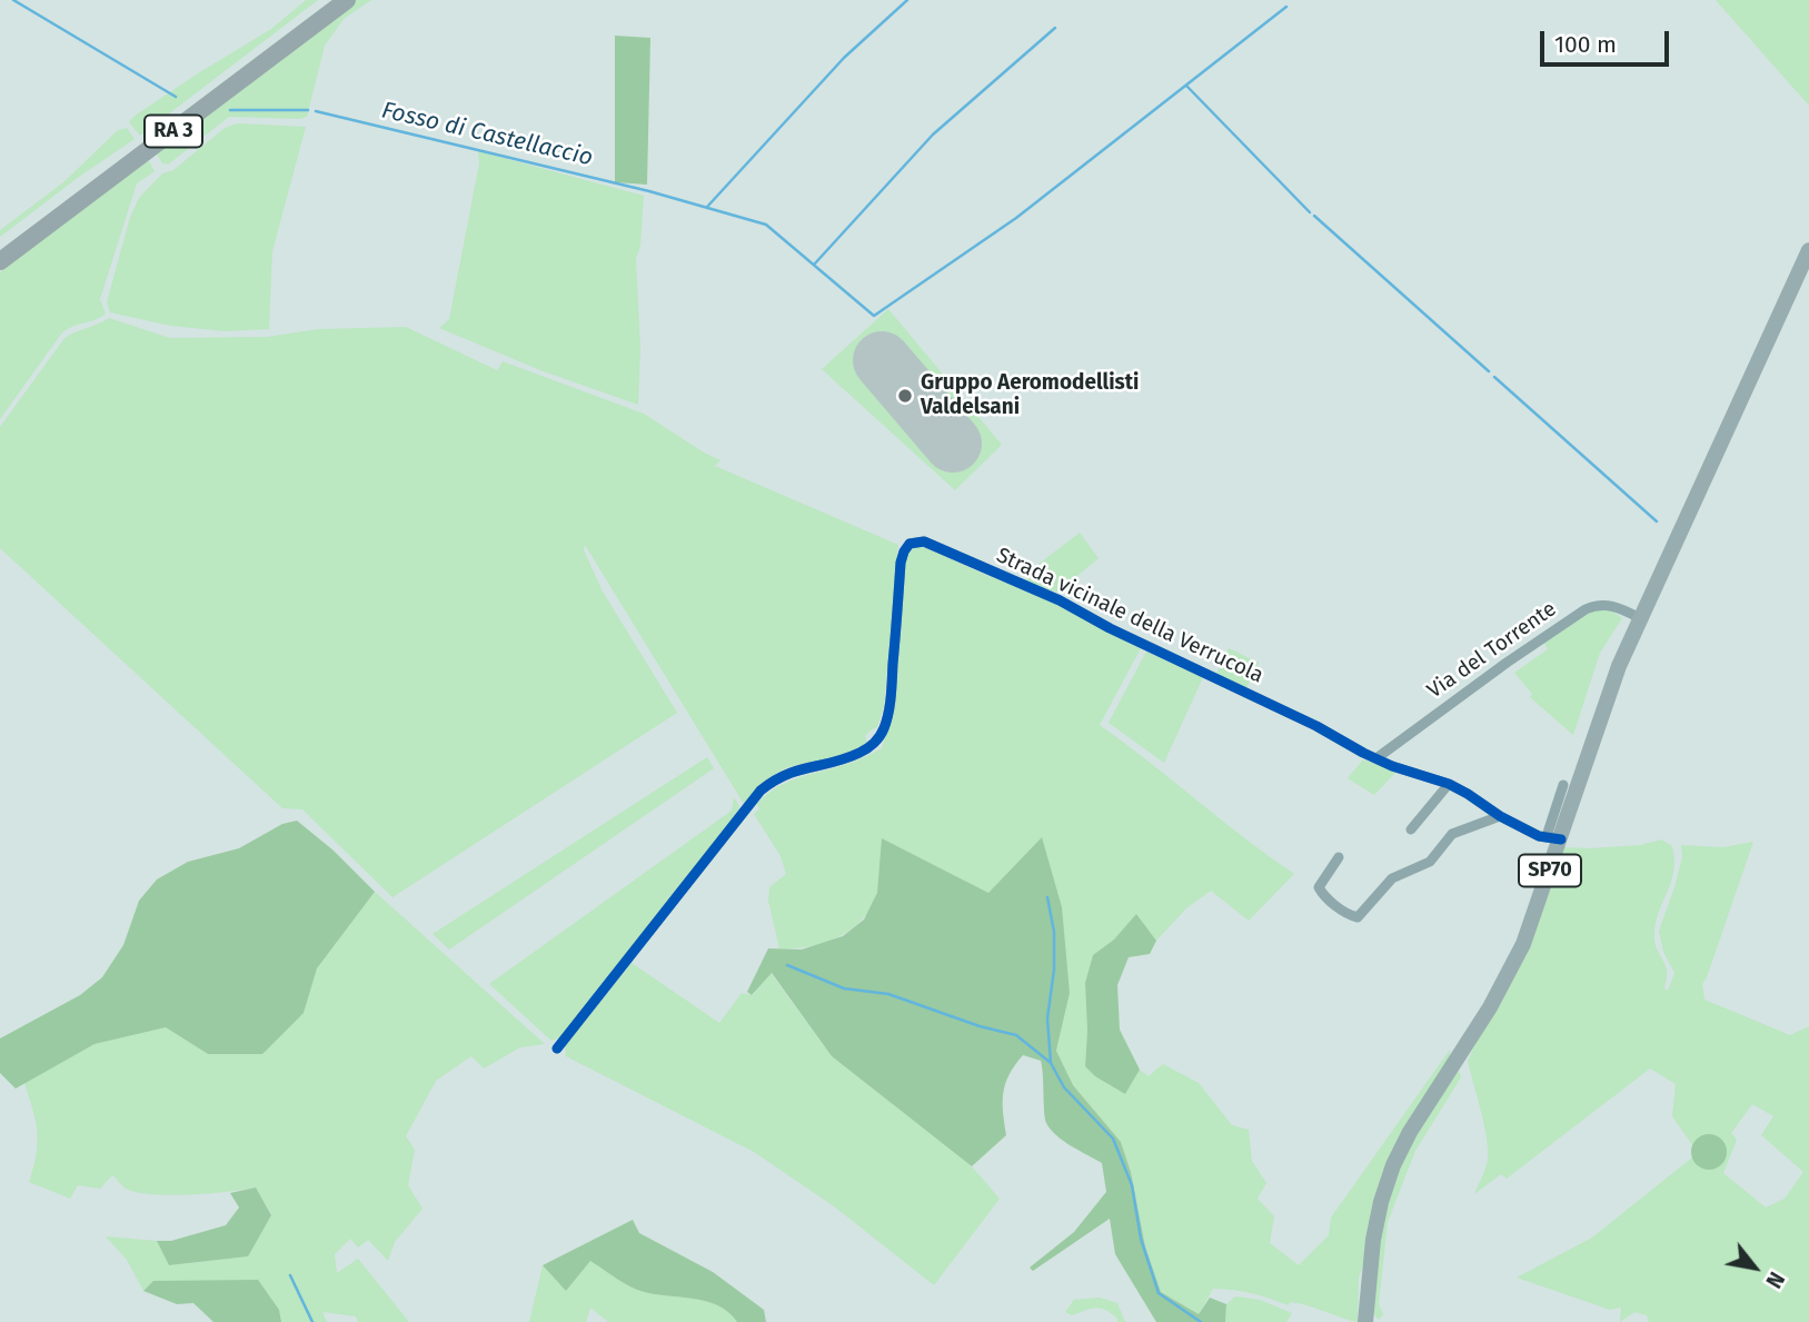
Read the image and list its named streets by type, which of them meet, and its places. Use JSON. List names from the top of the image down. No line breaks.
{"streets":{"highway":["RA 3"],"main road":["SP70"],"street":["Strada vicinale della Verrucola","Via del Torrente"]},"crossings":[["Strada vicinale della Verrucola","Via del Torrente"],["Via del Torrente","SP70"]],"water":["Fosso di Castellaccio"],"places":["Gruppo Aeromodellisti Valdelsani"],"scale_bar":"100 m","north":"bottom right"}
